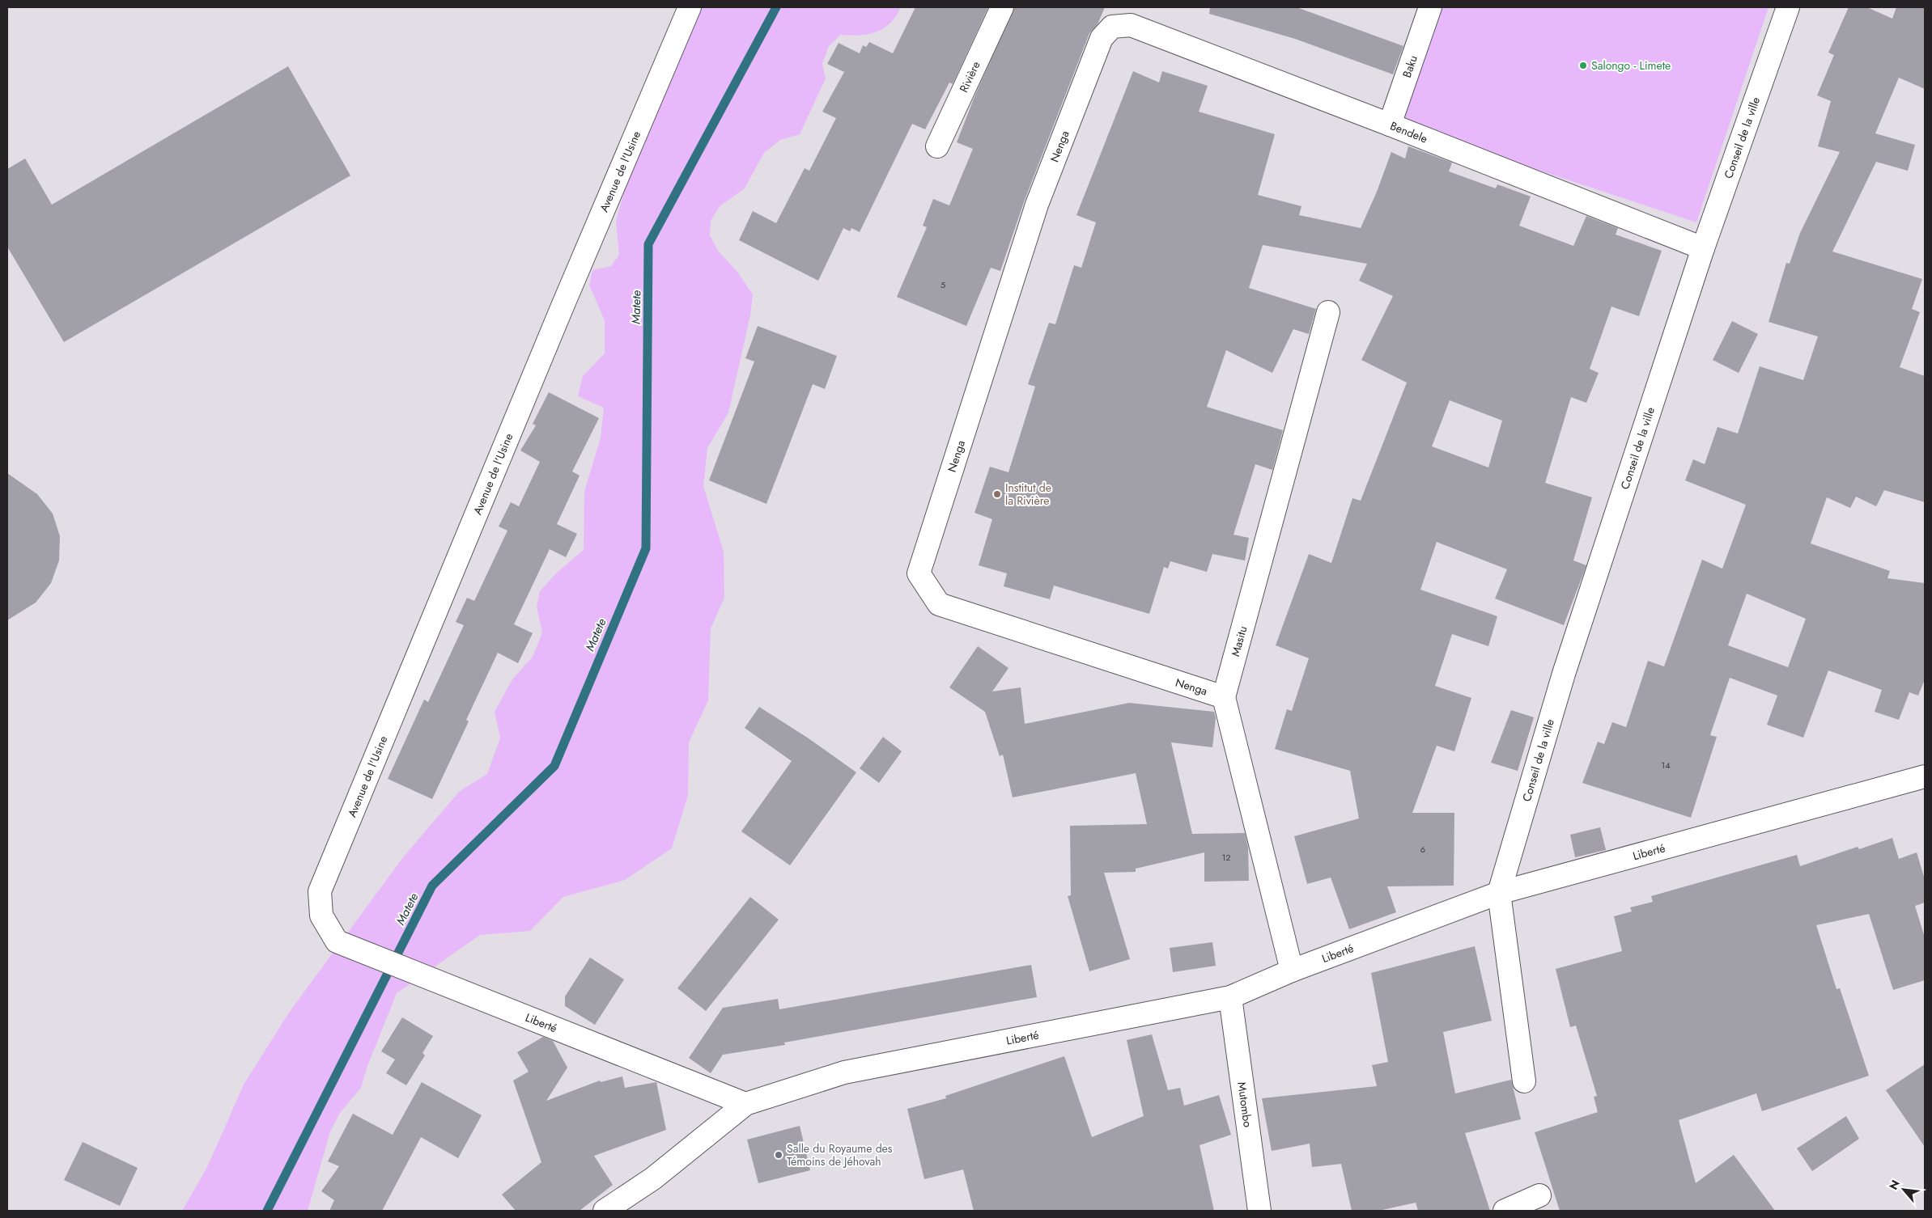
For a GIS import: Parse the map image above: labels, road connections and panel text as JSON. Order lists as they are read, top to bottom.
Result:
{
  "streets": {
    "street": [
      "Baku",
      "Rivière",
      "Bendele",
      "Conseil de la ville",
      "Nenga",
      "Avenue de l'Usine",
      "Masitu",
      "Liberté",
      "Mutombo"
    ]
  },
  "crossings": [
    ["Baku", "Bendele"],
    ["Bendele", "Conseil de la ville"],
    ["Bendele", "Nenga"],
    ["Conseil de la ville", "Liberté"],
    ["Nenga", "Masitu"],
    ["Avenue de l'Usine", "Liberté"],
    ["Masitu", "Liberté"],
    ["Liberté", "Mutombo"]
  ],
  "water": ["Matete"],
  "places": ["Salongo - Limete", "Institut de la Rivière", "Salle du Royaume des Témoins de Jéhovah"],
  "house_numbers": [
    "5",
    "14",
    "6",
    "12"
  ],
  "north": "top left"
}
